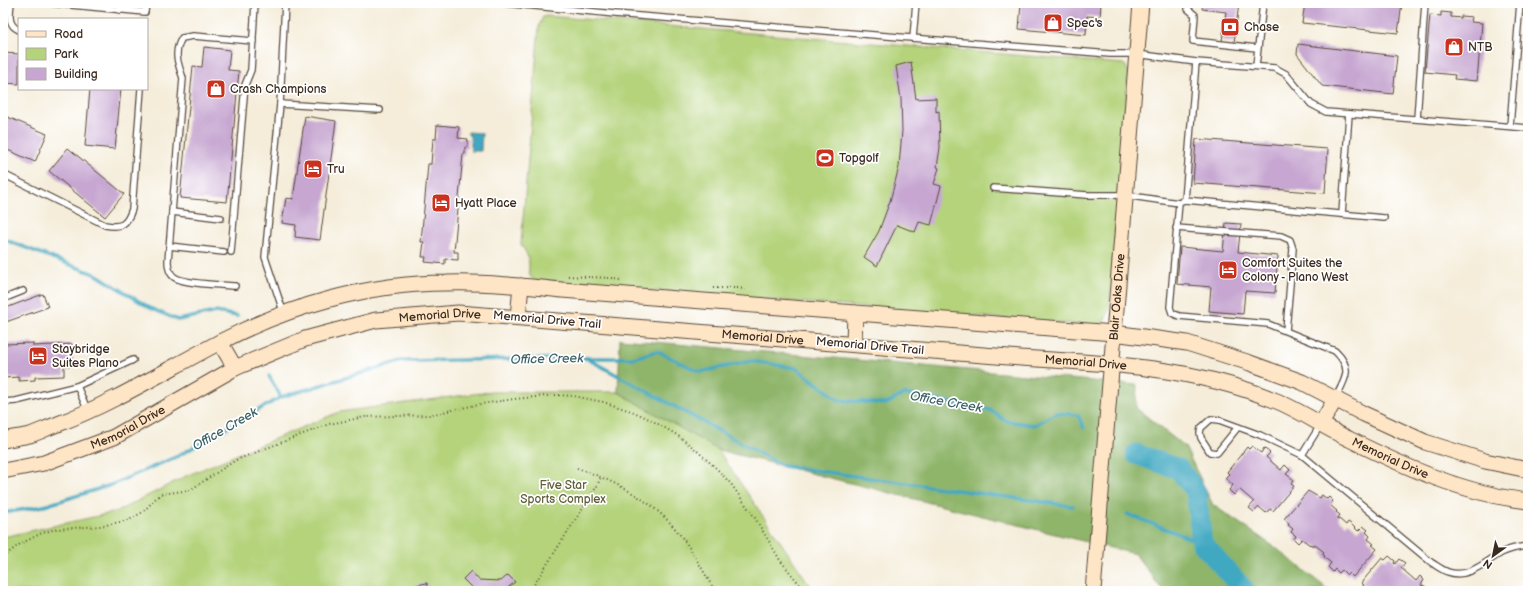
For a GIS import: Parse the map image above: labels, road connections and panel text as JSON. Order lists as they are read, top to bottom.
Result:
{
  "streets": {
    "street": ["Blair Oaks Drive", "Memorial Drive"]
  },
  "crossings": [
    ["Blair Oaks Drive", "Memorial Drive"]
  ],
  "water": ["Office Creek"],
  "parks": ["Five Star Sports Complex"],
  "places": {
    "shop": ["Spec's", "NTB", "Crash Champions"],
    "bank": ["Chase"],
    "sports": ["Topgolf"],
    "hotel": [
      "Tru",
      "Hyatt Place",
      "Comfort Suites the Colony - Plano West",
      "Staybridge Suites Plano"
    ]
  },
  "legend": ["Road", "Park", "Building"],
  "north": "bottom left"
}
